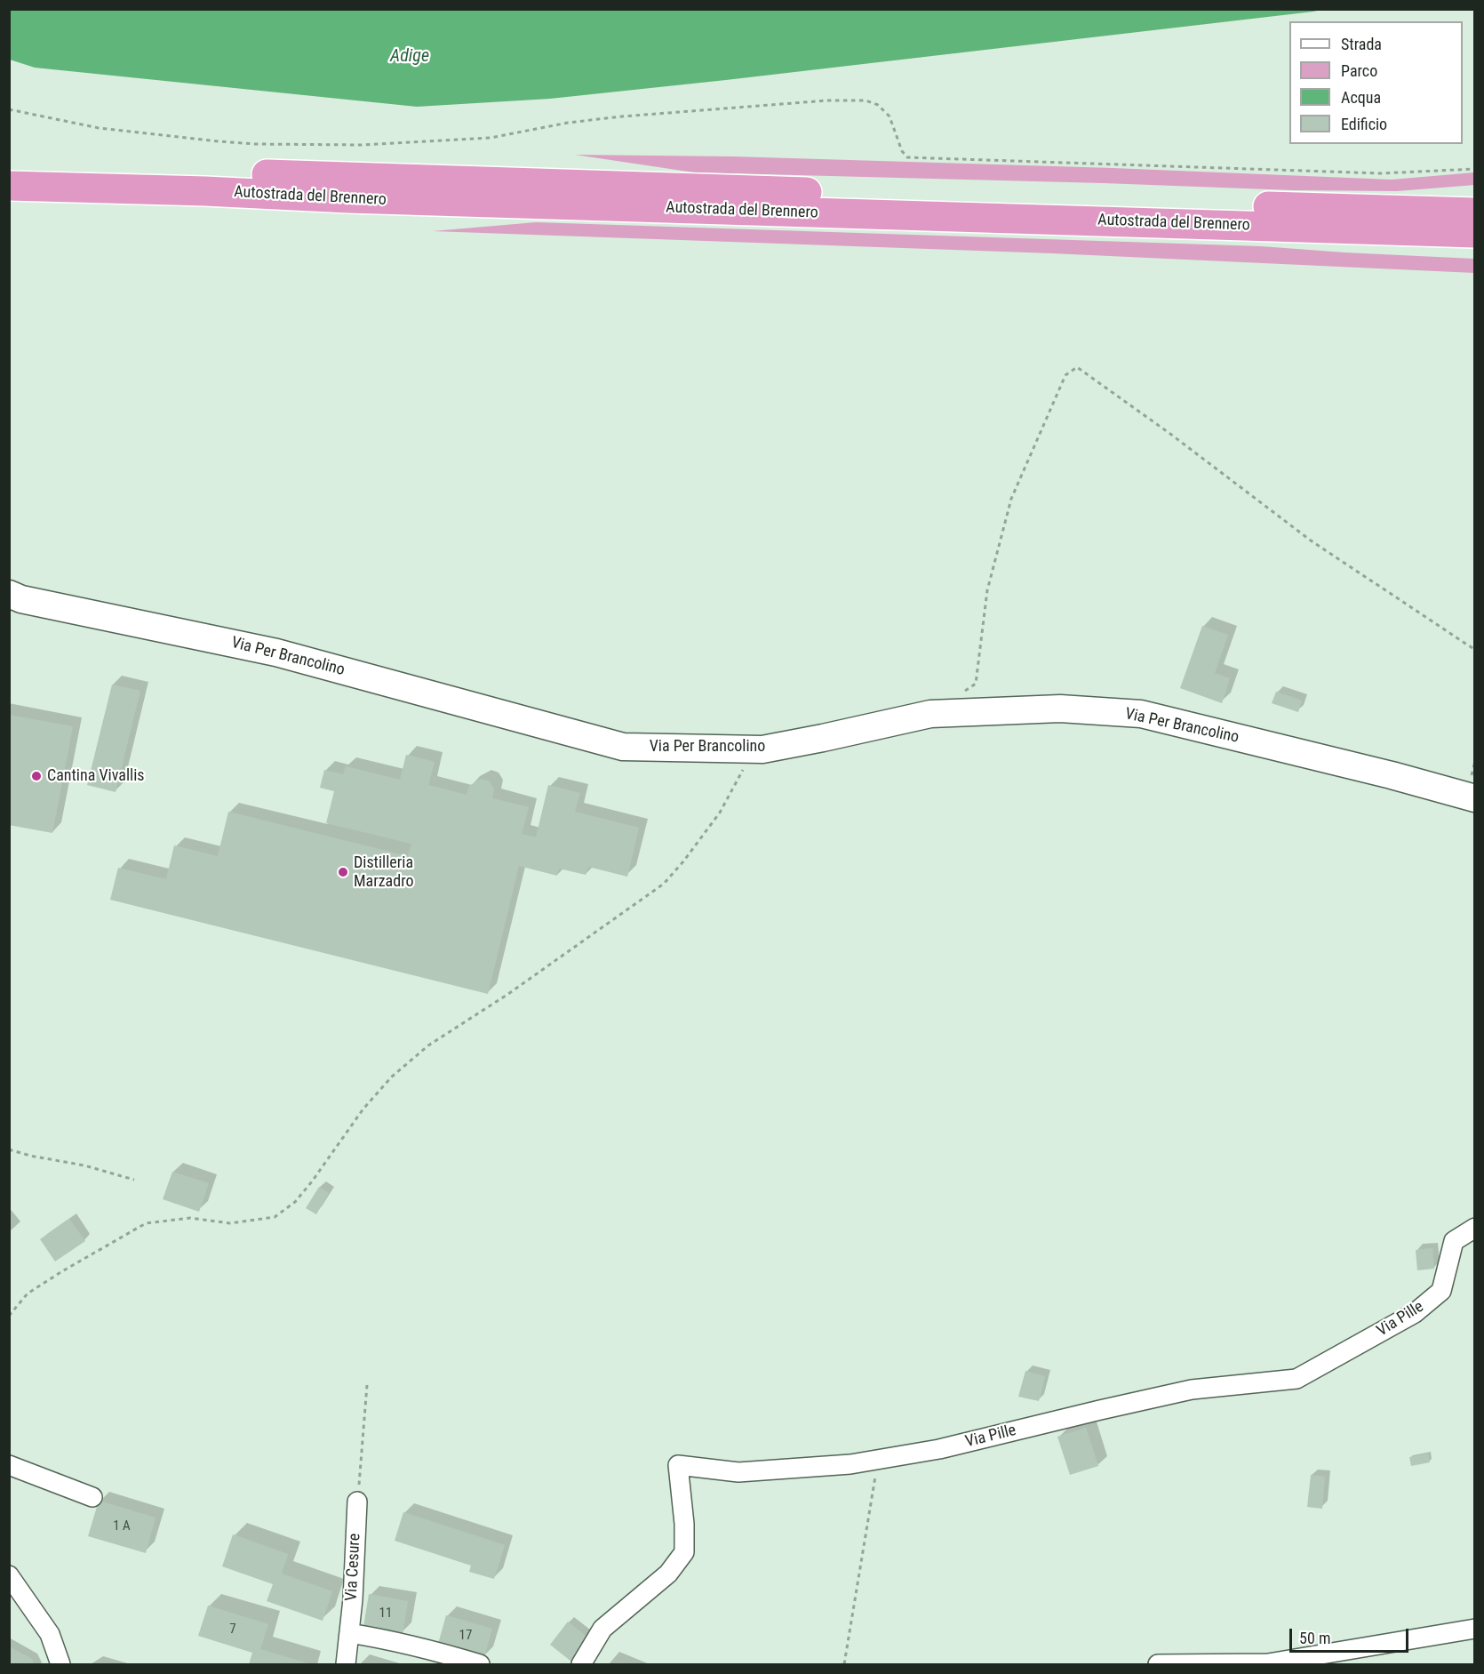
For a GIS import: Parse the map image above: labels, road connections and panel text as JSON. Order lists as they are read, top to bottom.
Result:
{
  "streets": {
    "highway": ["Autostrada del Brennero"],
    "main road": ["Via Per Brancolino"],
    "street": ["Via Pille", "Via Cesure"]
  },
  "water": ["Adige"],
  "places": ["Cantina Vivallis", "Distilleria Marzadro"],
  "house_numbers": [
    "1 A",
    "11",
    "7",
    "17"
  ],
  "legend": [
    "Strada",
    "Parco",
    "Acqua",
    "Edificio"
  ],
  "scale_bar": "50 m"
}
